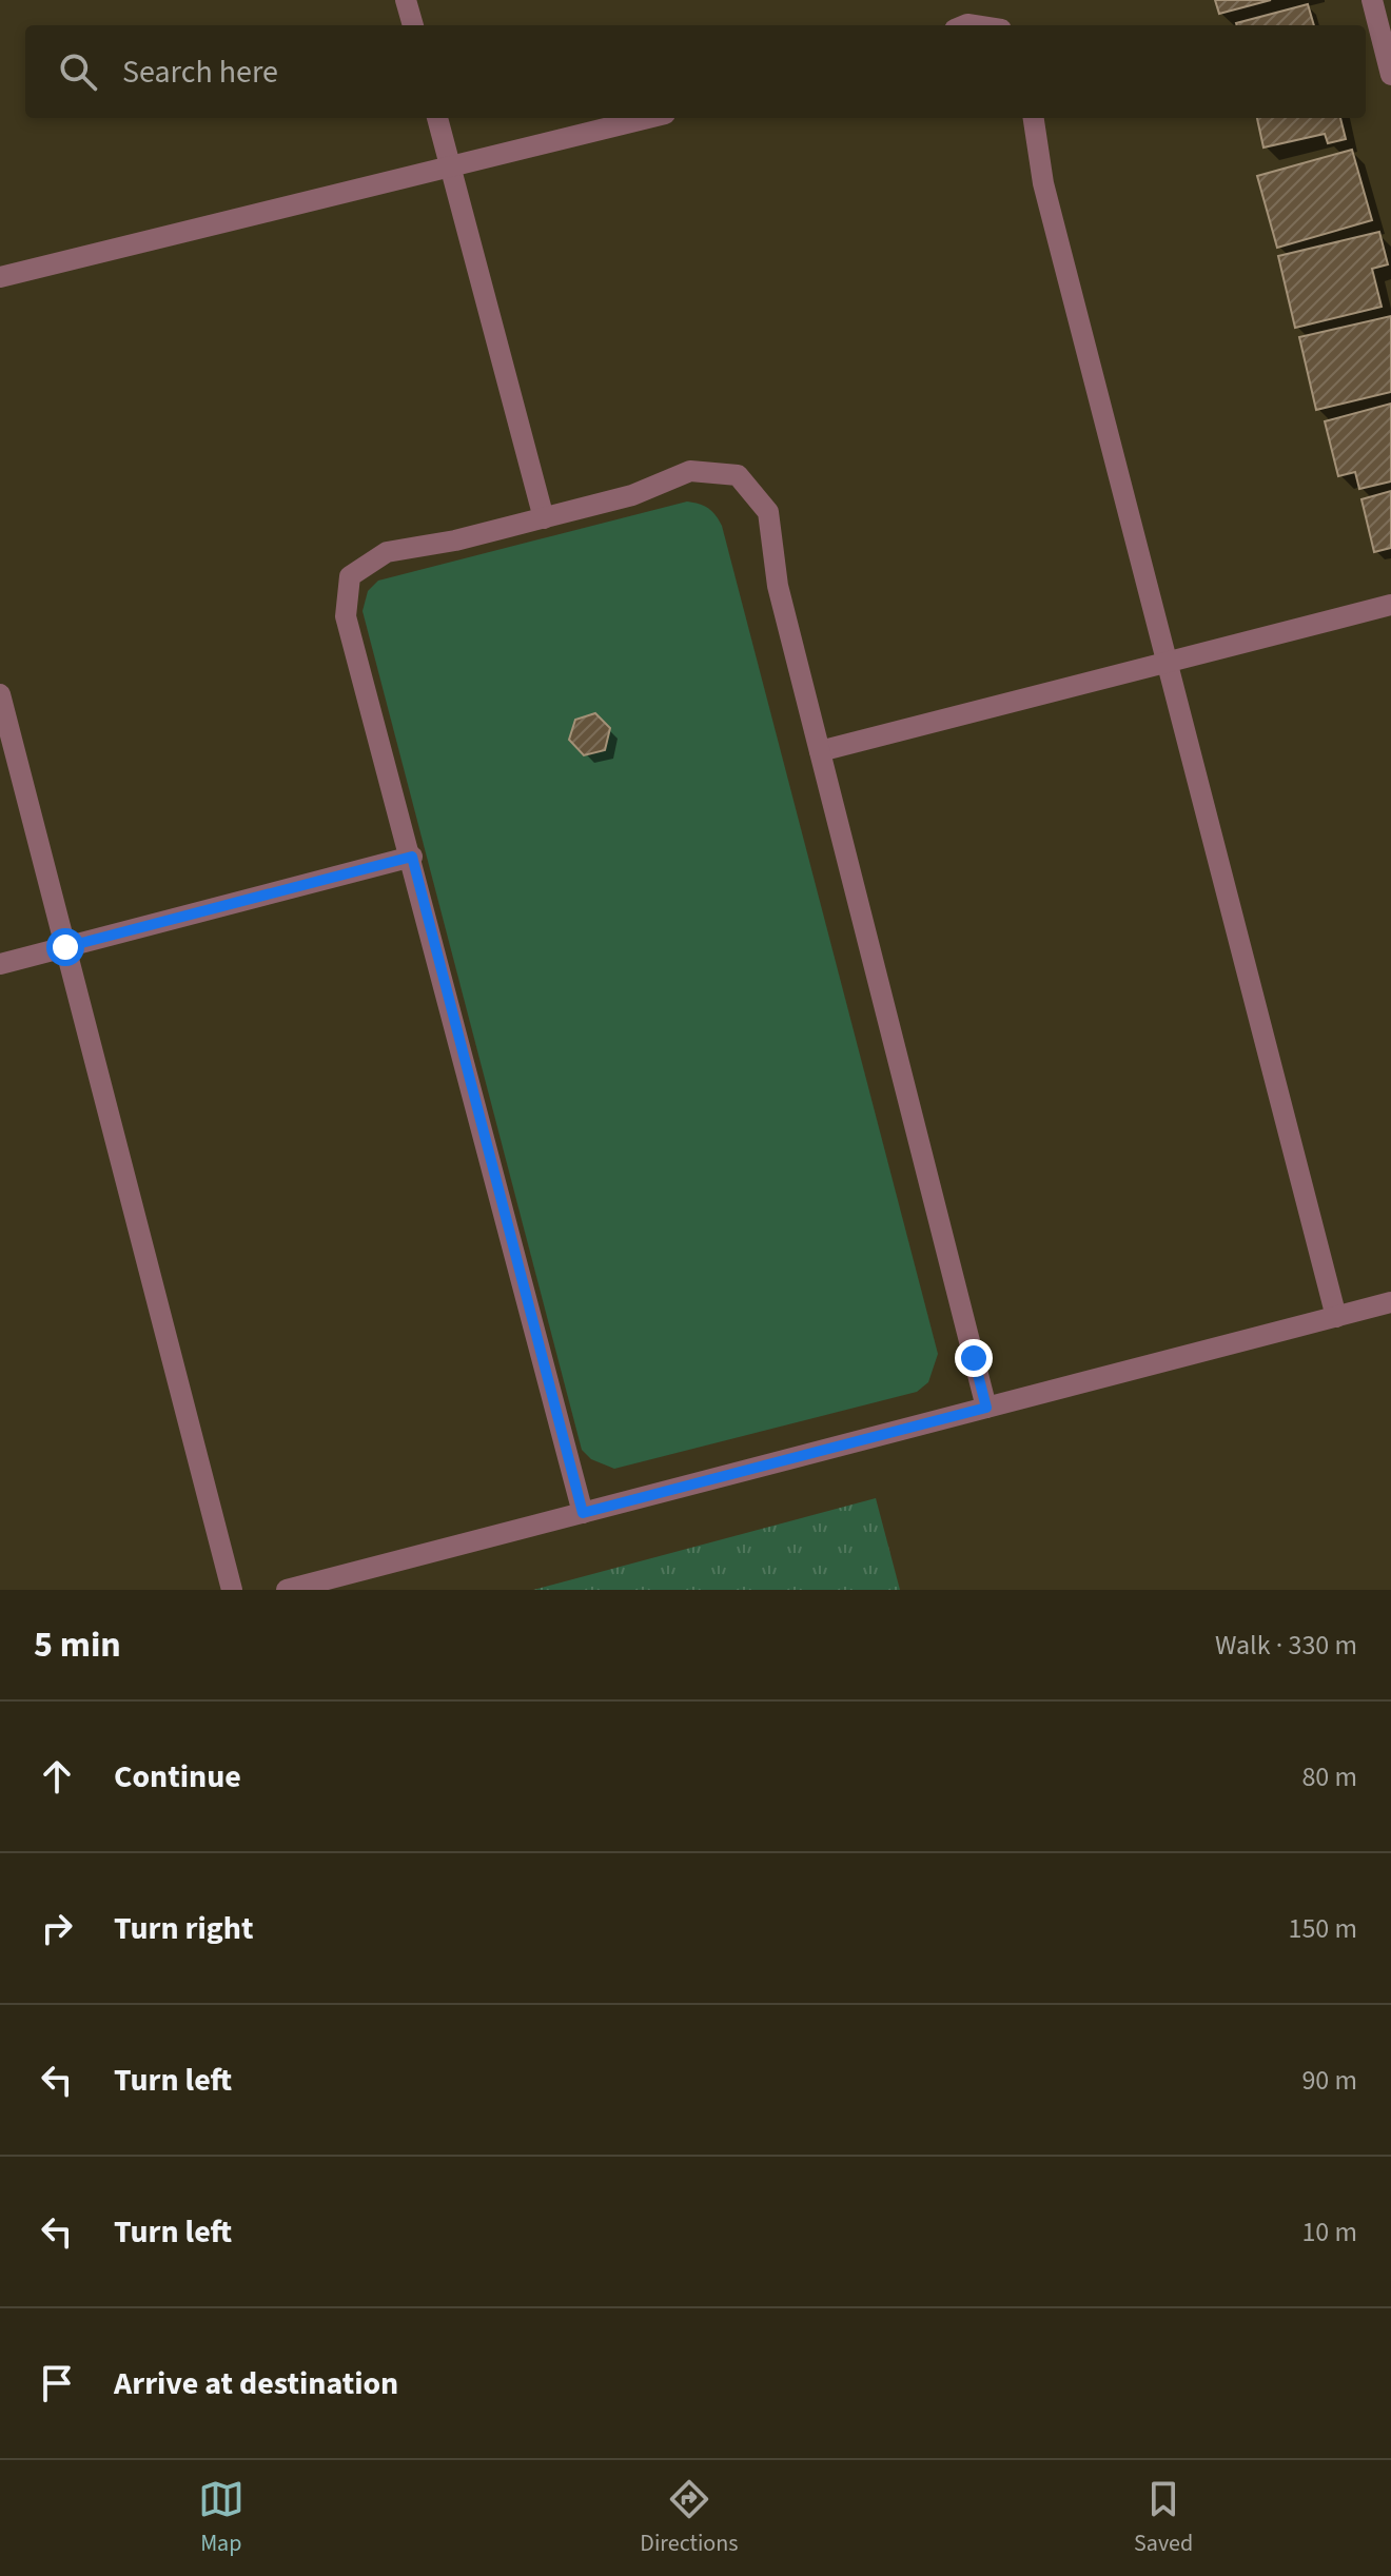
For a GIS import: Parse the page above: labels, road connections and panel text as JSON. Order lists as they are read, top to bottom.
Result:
{
  "page": {
    "search": "Search here",
    "heading": ["5 min", "Walk · 330 m"],
    "list": [
      ["Continue", "80 m"],
      ["Turn right", "150 m"],
      ["Turn left", "90 m"],
      ["Turn left", "10 m"],
      "Arrive at destination"
    ],
    "nav": ["Map", "Directions", "Saved"]
  }
}
